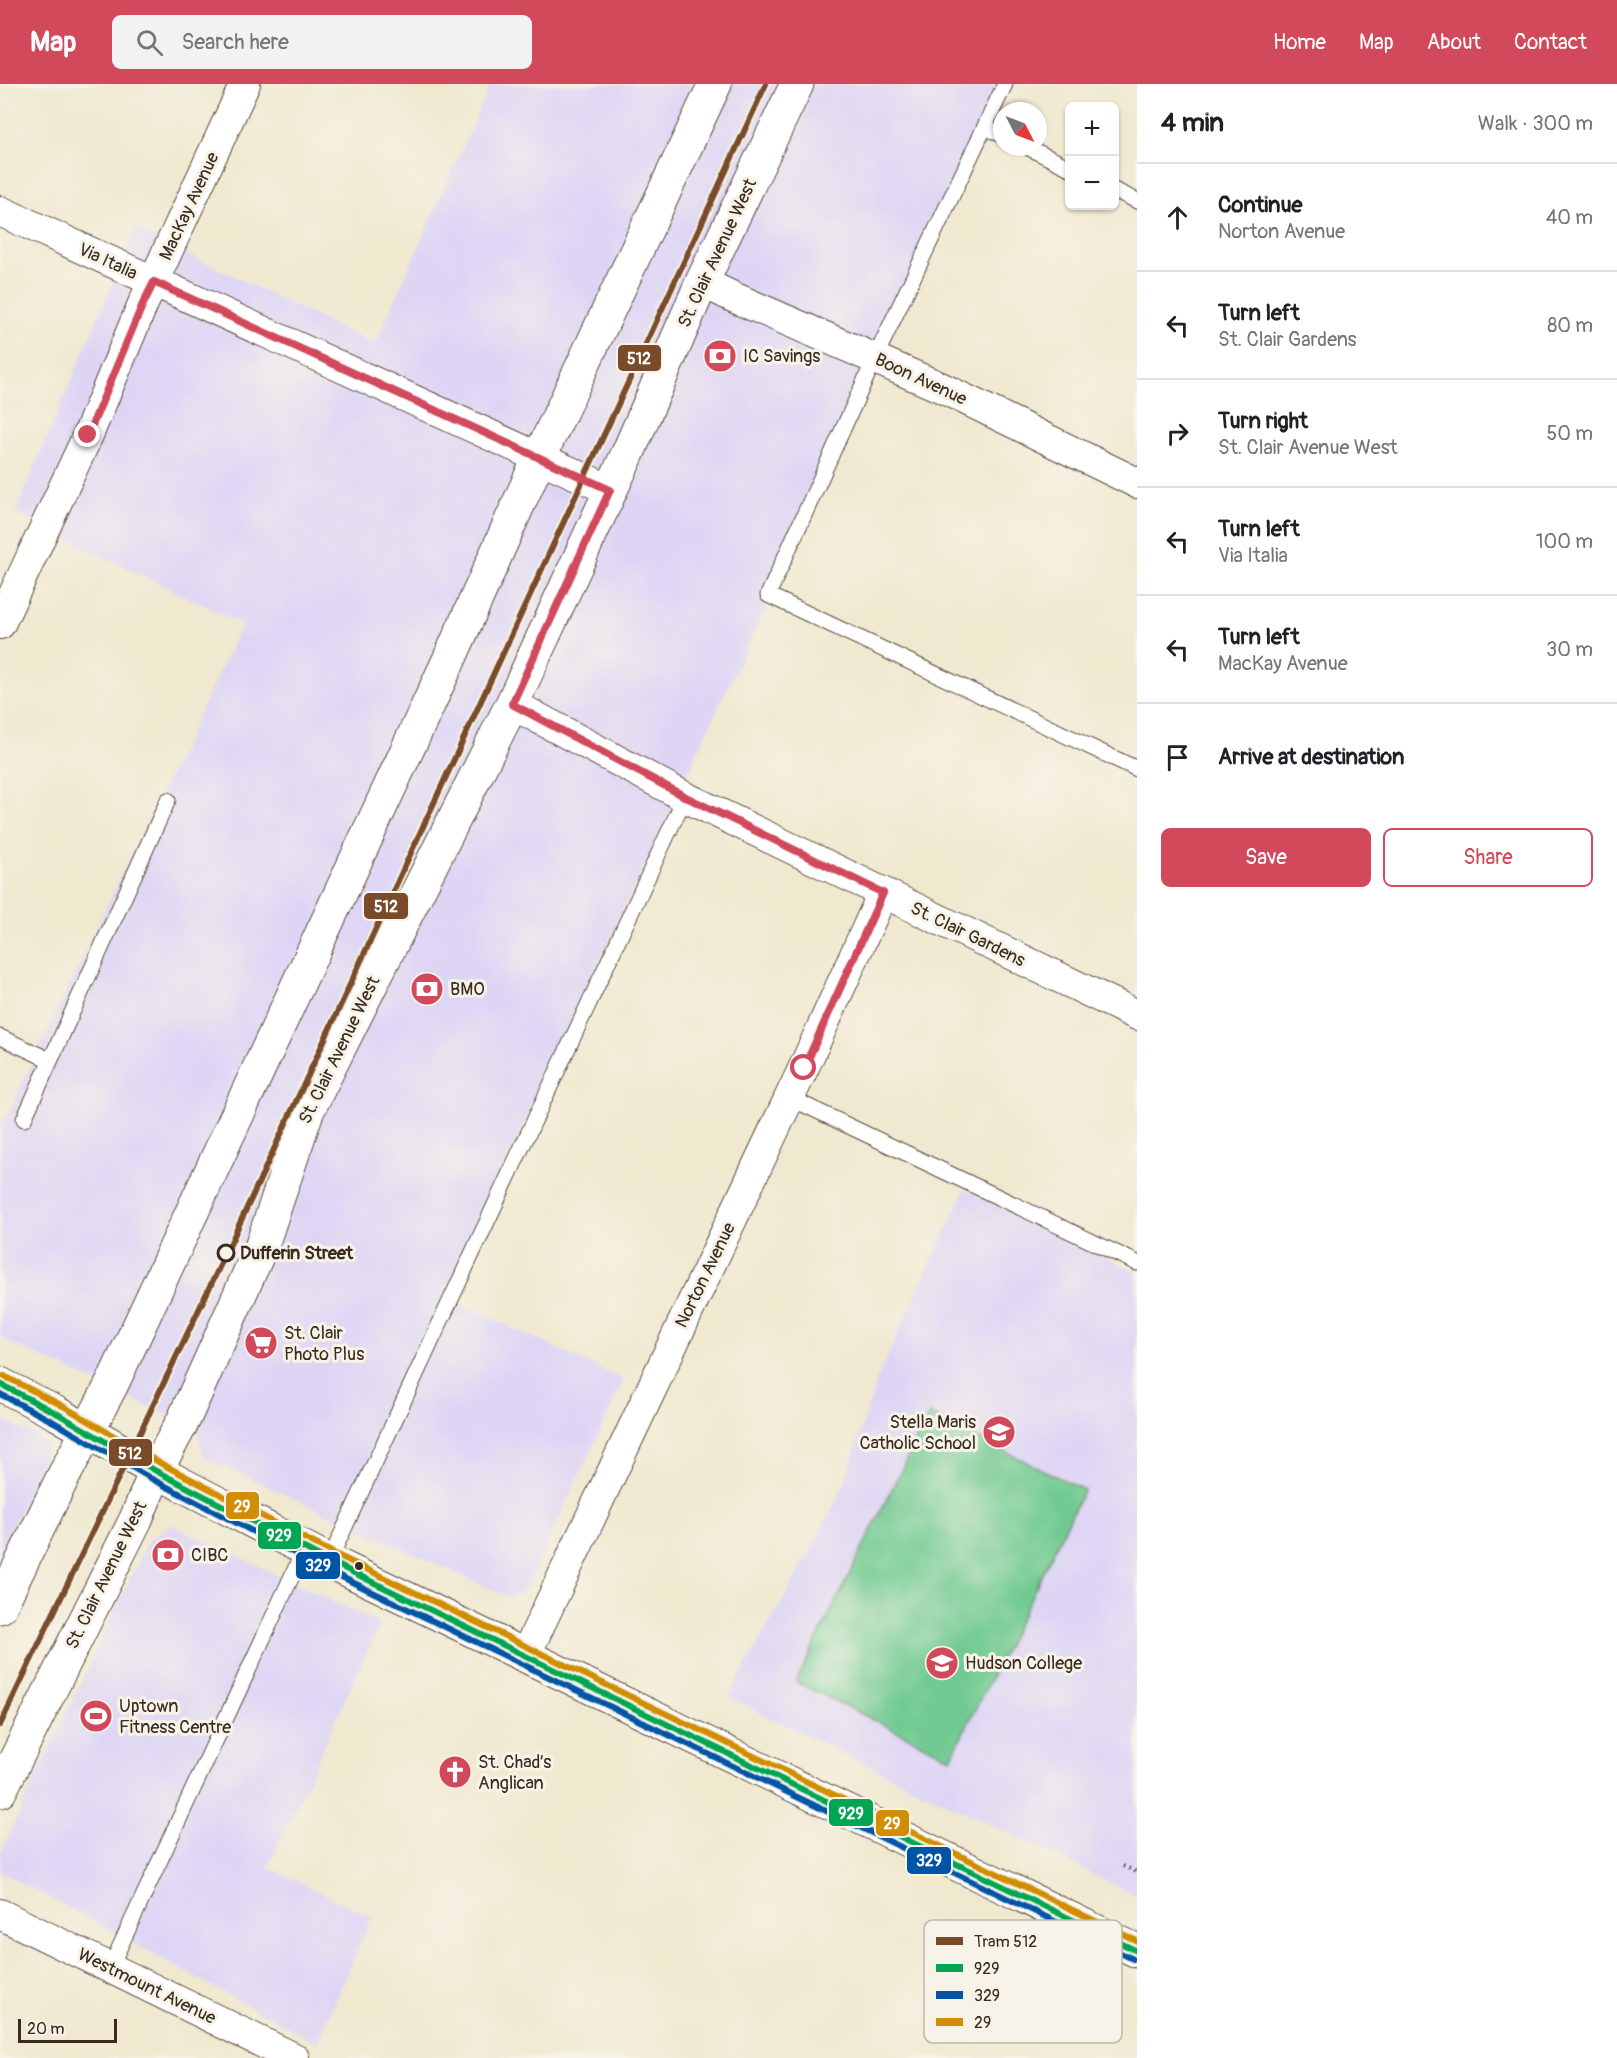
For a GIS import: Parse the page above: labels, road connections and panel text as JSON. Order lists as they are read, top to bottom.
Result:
{
  "streets": {
    "main road": ["St. Clair Avenue West"],
    "street": [
      "MacKay Avenue",
      "Via Italia",
      "Boon Avenue",
      "St. Clair Gardens",
      "Norton Avenue",
      "Westmount Avenue"
    ]
  },
  "crossings": [
    ["MacKay Avenue", "Via Italia"],
    ["St. Clair Avenue West", "Via Italia"],
    ["St. Clair Avenue West", "Boon Avenue"],
    ["St. Clair Avenue West", "St. Clair Gardens"],
    ["St. Clair Gardens", "Norton Avenue"]
  ],
  "places": {
    "bank": ["IC Savings", "BMO", "CIBC"],
    "other": ["Dufferin Street"],
    "supermarket": ["St. Clair Photo Plus"],
    "school or university": ["Stella Maris Catholic School", "Hudson College"],
    "sports": ["Uptown Fitness Centre"],
    "church": ["St. Chad’s Anglican"]
  },
  "lines": [
    "tram line 512",
    "transit line 29",
    "transit line 929",
    "transit line 329"
  ],
  "legend": [
    "Tram 512",
    "929",
    "329",
    "29"
  ],
  "scale_bar": "20 m",
  "north": "bottom right",
  "page": {
    "header": "Map",
    "search": "Search here",
    "nav": [
      "Home",
      "Map",
      "About",
      "Contact"
    ],
    "heading": ["4 min", "Walk · 300 m"],
    "map_buttons": ["+", "−"],
    "list": [
      ["Continue", "Norton Avenue", "40 m"],
      ["Turn left", "St. Clair Gardens", "80 m"],
      ["Turn right", "St. Clair Avenue West", "50 m"],
      ["Turn left", "Via Italia", "100 m"],
      ["Turn left", "MacKay Avenue", "30 m"],
      "Arrive at destination"
    ],
    "buttons": ["Save", "Share"],
    "scale": "20 m"
  }
}
